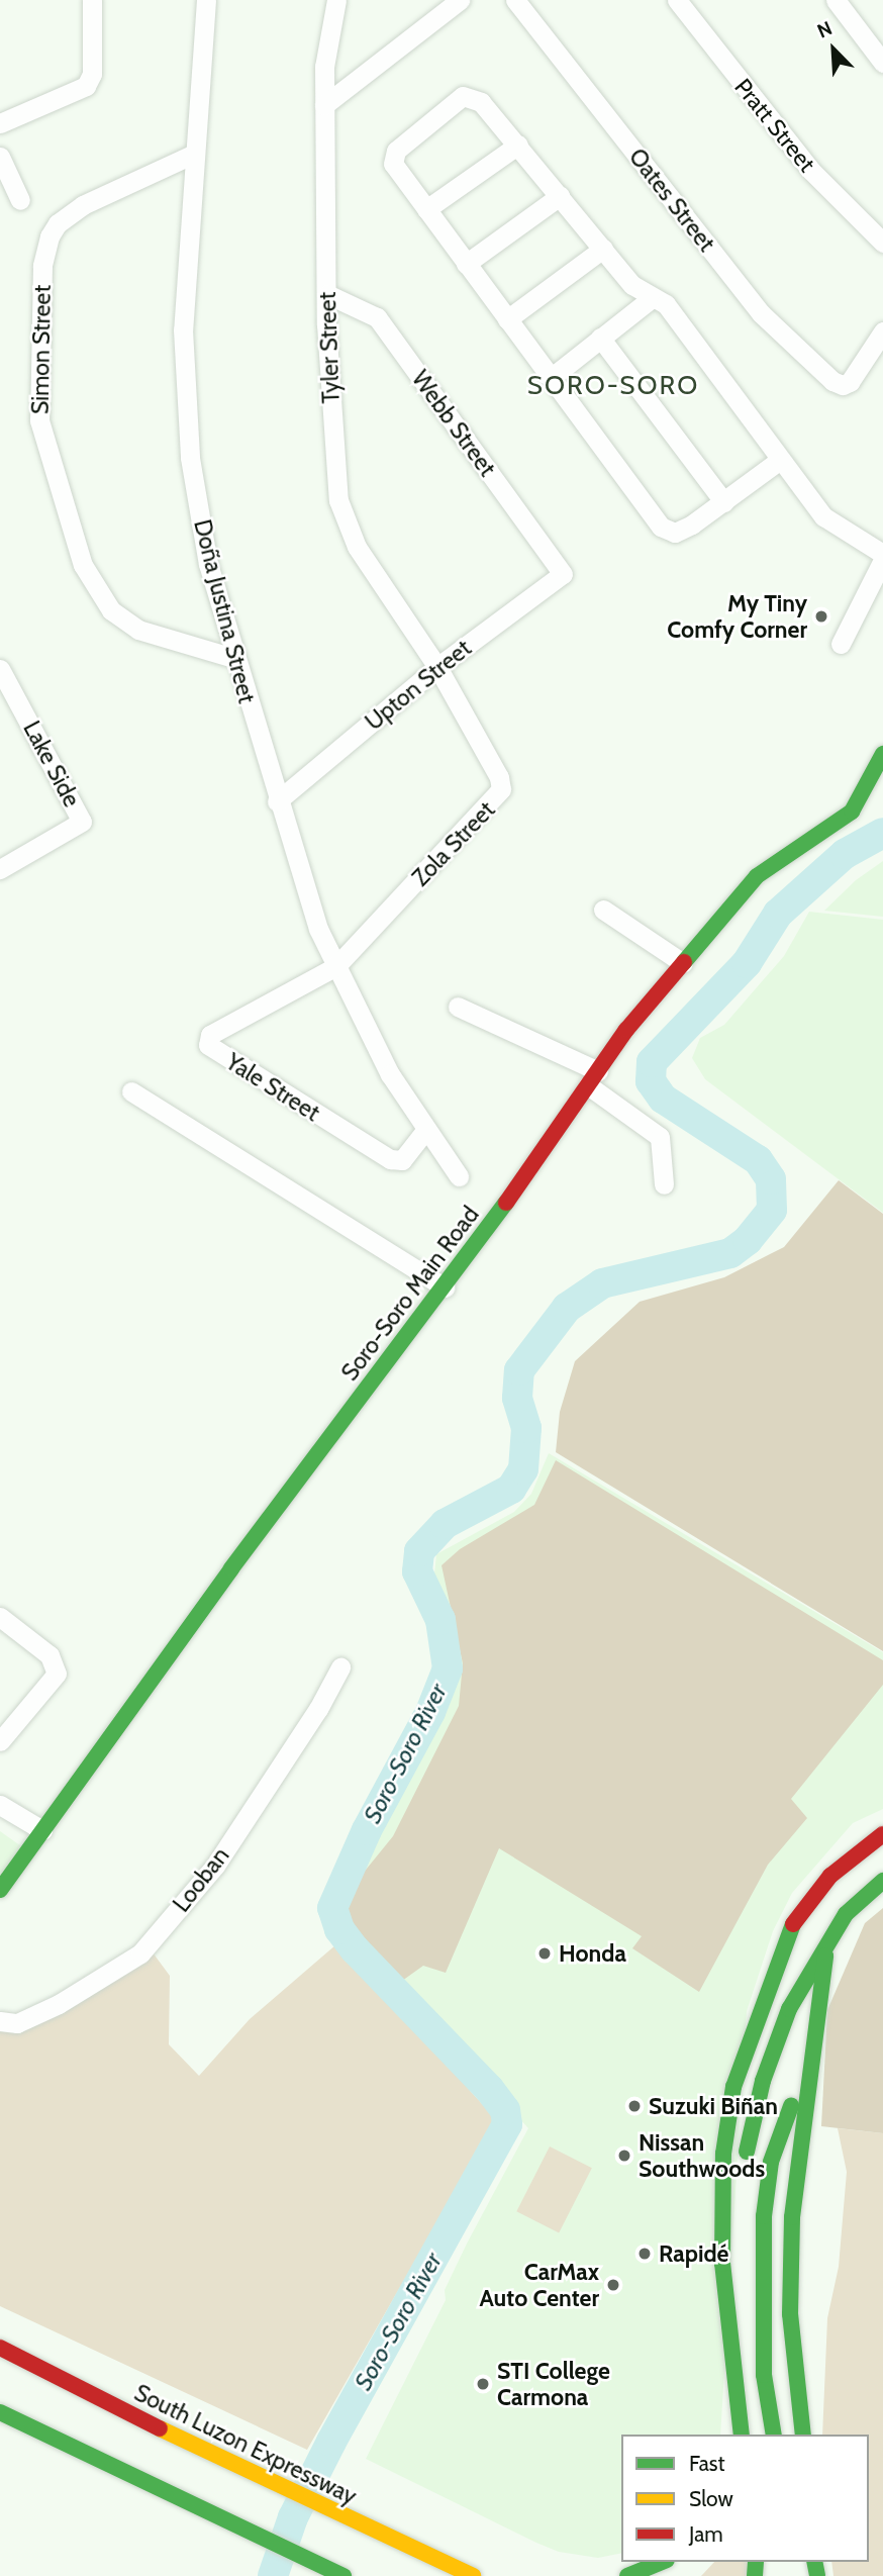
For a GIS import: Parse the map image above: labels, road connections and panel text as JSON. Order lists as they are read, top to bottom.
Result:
{
  "streets": {
    "main road": ["Soro-Soro Main Road", "South Luzon Expressway"],
    "street": [
      "Pratt Street",
      "Oates Street",
      "Tyler Street",
      "Simon Street",
      "Webb Street",
      "Doña Justina Street",
      "Upton Street",
      "Lake Side",
      "Zola Street",
      "Yale Street",
      "Looban"
    ]
  },
  "crossings": [
    ["Tyler Street", "Webb Street"],
    ["Tyler Street", "Upton Street"],
    ["Tyler Street", "Zola Street"],
    ["Simon Street", "Doña Justina Street"],
    ["Webb Street", "Upton Street"],
    ["Doña Justina Street", "Upton Street"],
    ["Doña Justina Street", "Zola Street"],
    ["Doña Justina Street", "Yale Street"],
    ["Upton Street", "Zola Street"],
    ["Zola Street", "Yale Street"]
  ],
  "districts": ["SORO-SORO"],
  "water": ["Soro-Soro River"],
  "places": [
    "My Tiny Comfy Corner",
    "Honda",
    "Suzuki Biñan",
    "Nissan Southwoods",
    "Rapidé",
    "CarMax Auto Center",
    "STI College Carmona"
  ],
  "legend": ["Fast", "Slow", "Jam"],
  "north": "top left"
}
